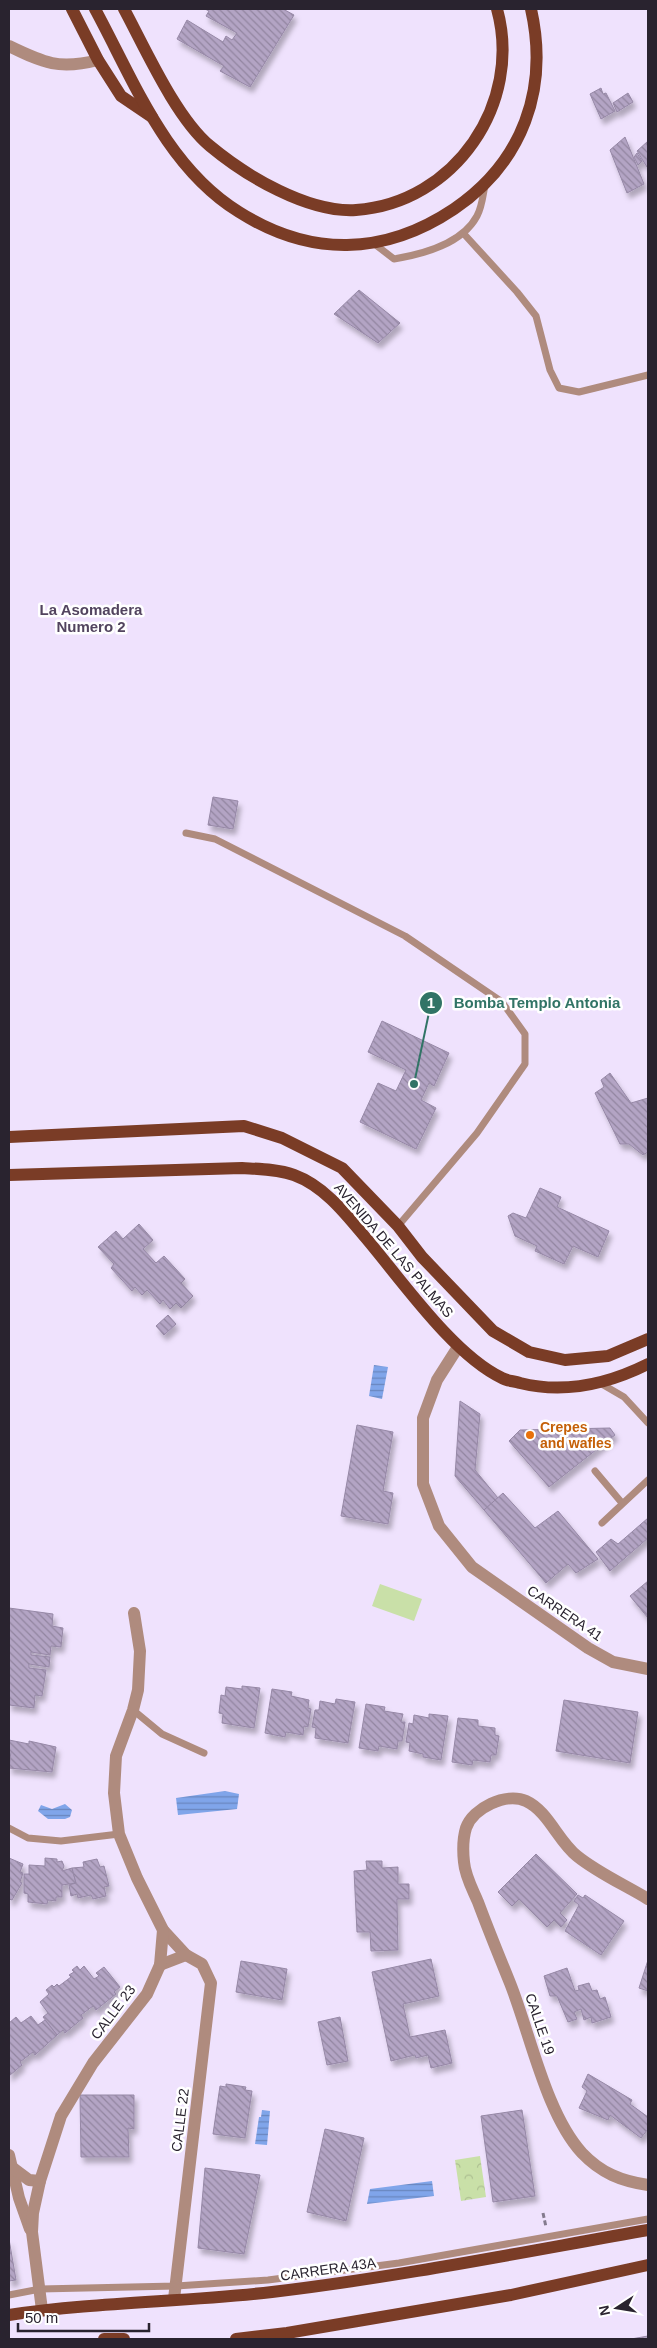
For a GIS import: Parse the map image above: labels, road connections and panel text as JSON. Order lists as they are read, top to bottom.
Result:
{
  "streets": {
    "main road": ["AVENIDA DE LAS PALMAS", "CARRERA 43A"],
    "street": [
      "CARRERA 41",
      "CALLE 23",
      "CALLE 19",
      "CALLE 22"
    ]
  },
  "crossings": [
    ["AVENIDA DE LAS PALMAS", "CARRERA 41"],
    ["CALLE 23", "CALLE 22"],
    ["CALLE 23", "CARRERA 43A"],
    ["CALLE 22", "CARRERA 43A"]
  ],
  "districts": ["La Asomadera Numero 2"],
  "places": ["Bomba Templo Antonia", "Crepes and wafles"],
  "scale_bar": "50 m",
  "north": "left"
}
